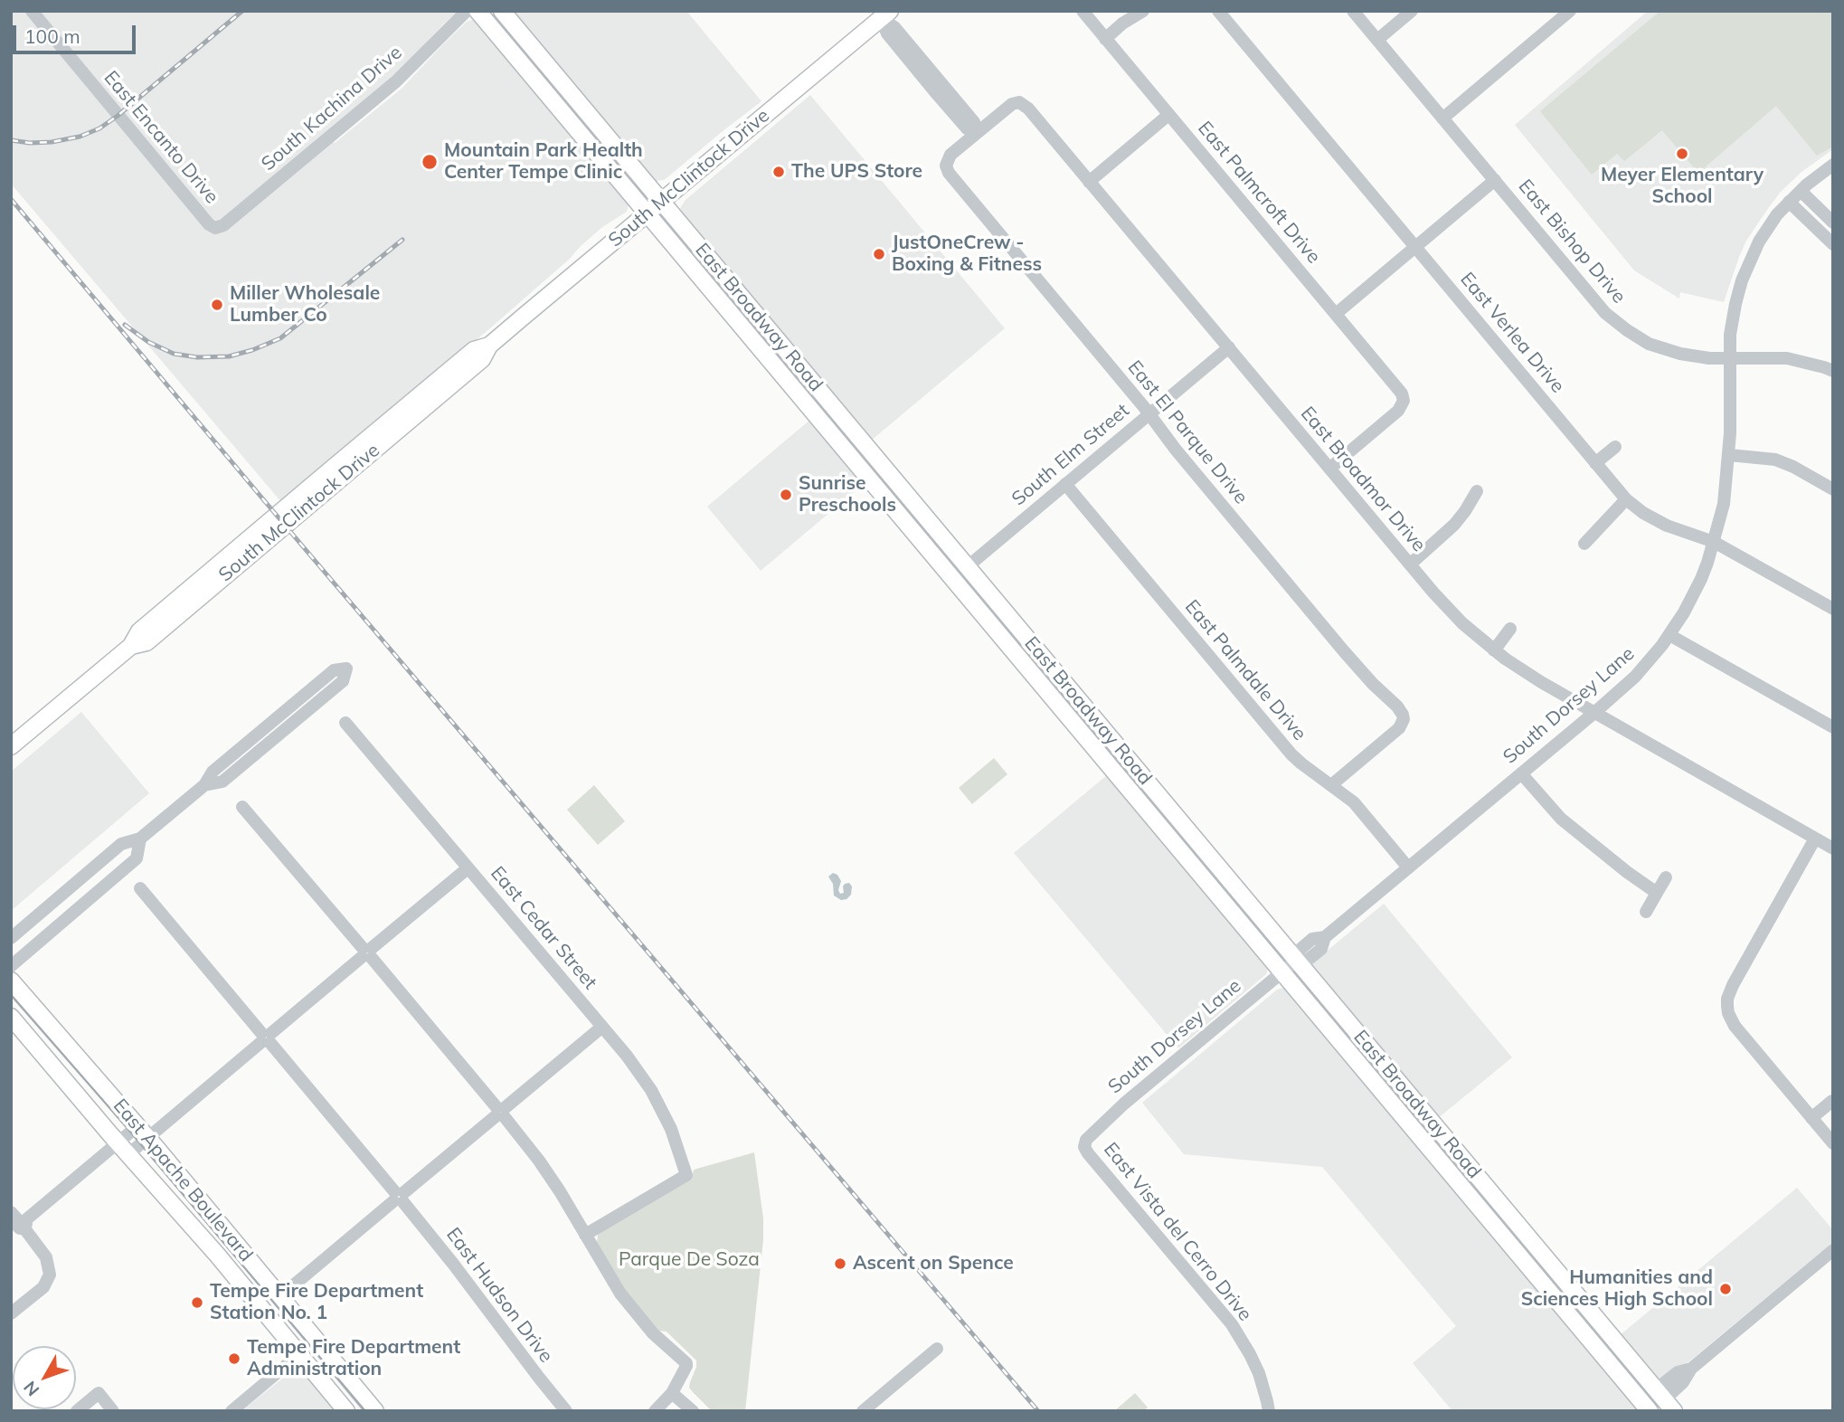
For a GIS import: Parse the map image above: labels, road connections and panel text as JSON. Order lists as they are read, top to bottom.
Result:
{
  "streets": {
    "main road": ["South McClintock Drive", "East Broadway Road", "East Apache Boulevard"],
    "street": [
      "South Kachina Drive",
      "East Encanto Drive",
      "East Palmcroft Drive",
      "East Bishop Drive",
      "East Verlea Drive",
      "East El Parque Drive",
      "South Elm Street",
      "East Broadmor Drive",
      "East Palmdale Drive",
      "South Dorsey Lane",
      "East Cedar Street",
      "East Vista del Cerro Drive",
      "East Hudson Drive"
    ]
  },
  "crossings": [
    ["South Kachina Drive", "East Encanto Drive"],
    ["South McClintock Drive", "East Broadway Road"],
    ["East Palmcroft Drive", "East Broadmor Drive"],
    ["East Bishop Drive", "South Dorsey Lane"],
    ["East Broadway Road", "South Elm Street"],
    ["East Broadway Road", "South Dorsey Lane"],
    ["East Verlea Drive", "South Dorsey Lane"],
    ["East El Parque Drive", "South Elm Street"],
    ["East El Parque Drive", "East Broadmor Drive"],
    ["East El Parque Drive", "East Palmdale Drive"],
    ["South Elm Street", "East Broadmor Drive"],
    ["South Elm Street", "East Palmdale Drive"],
    ["East Broadmor Drive", "South Dorsey Lane"],
    ["East Palmdale Drive", "South Dorsey Lane"],
    ["South Dorsey Lane", "East Vista del Cerro Drive"]
  ],
  "parks": ["Parque De Soza"],
  "places": [
    "Meyer Elementary School",
    "Mountain Park Health Center Tempe Clinic",
    "The UPS Store",
    "JustOneCrew - Boxing & Fitness",
    "Miller Wholesale Lumber Co",
    "Sunrise Preschools",
    "Ascent on Spence",
    "Humanities and Sciences High School",
    "Tempe Fire Department Station No. 1",
    "Tempe Fire Department Administration"
  ],
  "scale_bar": "100 m",
  "north": "bottom left"
}
